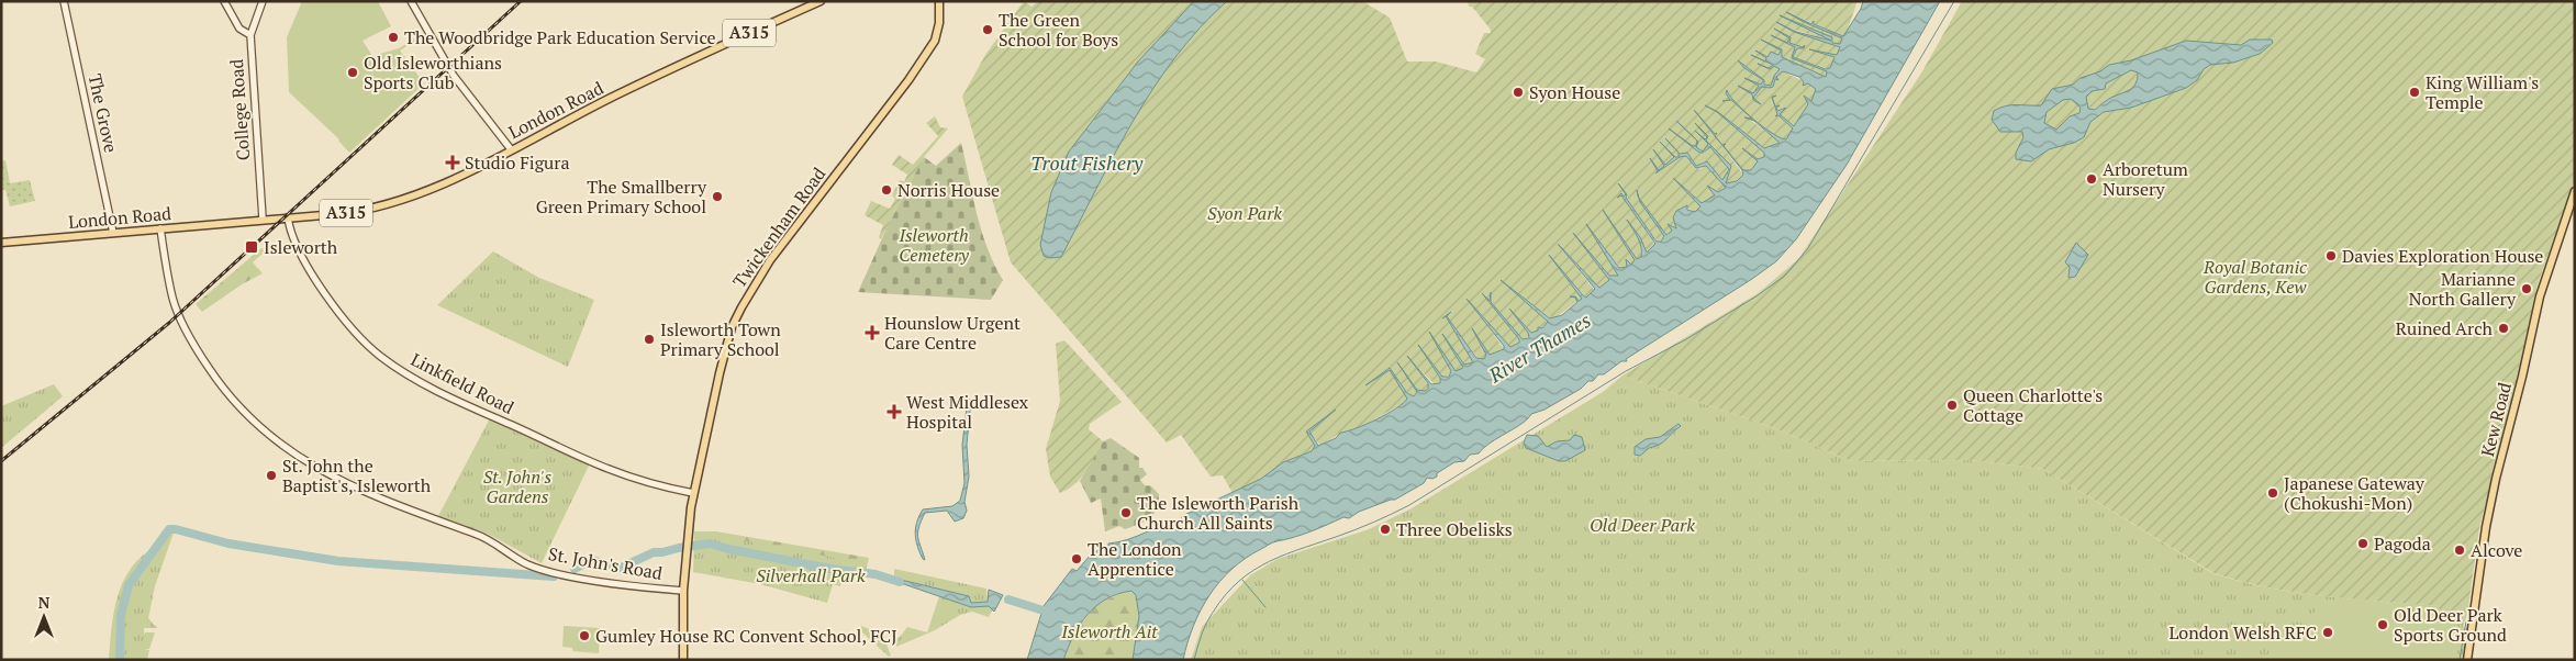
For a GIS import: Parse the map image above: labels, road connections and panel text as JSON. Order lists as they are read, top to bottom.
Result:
{
  "streets": {
    "main road": [
      "A315",
      "London Road",
      "Twickenham Road",
      "Kew Road"
    ],
    "street": [
      "College Road",
      "The Grove",
      "Linkfield Road",
      "St. John's Road"
    ]
  },
  "crossings": [
    ["College Road", "London Road"],
    ["London Road", "The Grove"],
    ["London Road", "Linkfield Road"],
    ["London Road", "St. John's Road"],
    ["Twickenham Road", "Linkfield Road"],
    ["Twickenham Road", "St. John's Road"]
  ],
  "water": ["Trout Fishery", "River Thames"],
  "parks": [
    "Syon Park",
    "Isleworth Cemetery",
    "Royal Botanic Gardens, Kew",
    "St. John's Gardens",
    "Old Deer Park",
    "Silverhall Park",
    "Isleworth Ait"
  ],
  "places": {
    "other": [
      "The Green School for Boys",
      "The Woodbridge Park Education Service",
      "Old Isleworthians Sports Club",
      "Syon House",
      "King William's Temple",
      "Arboretum Nursery",
      "Norris House",
      "The Smallberry Green Primary School",
      "Davies Exploration House",
      "Marianne North Gallery",
      "Ruined Arch",
      "Isleworth Town Primary School",
      "Queen Charlotte's Cottage",
      "St. John the Baptist's, Isleworth",
      "Japanese Gateway (Chokushi-Mon)",
      "The Isleworth Parish Church All Saints",
      "Three Obelisks",
      "Pagoda",
      "Alcove",
      "The London Apprentice",
      "Old Deer Park Sports Ground",
      "London Welsh RFC",
      "Gumley House RC Convent School, FCJ"
    ],
    "health": ["Studio Figura", "Hounslow Urgent Care Centre", "West Middlesex Hospital"],
    "transit": ["Isleworth"]
  },
  "north": "top"
}
